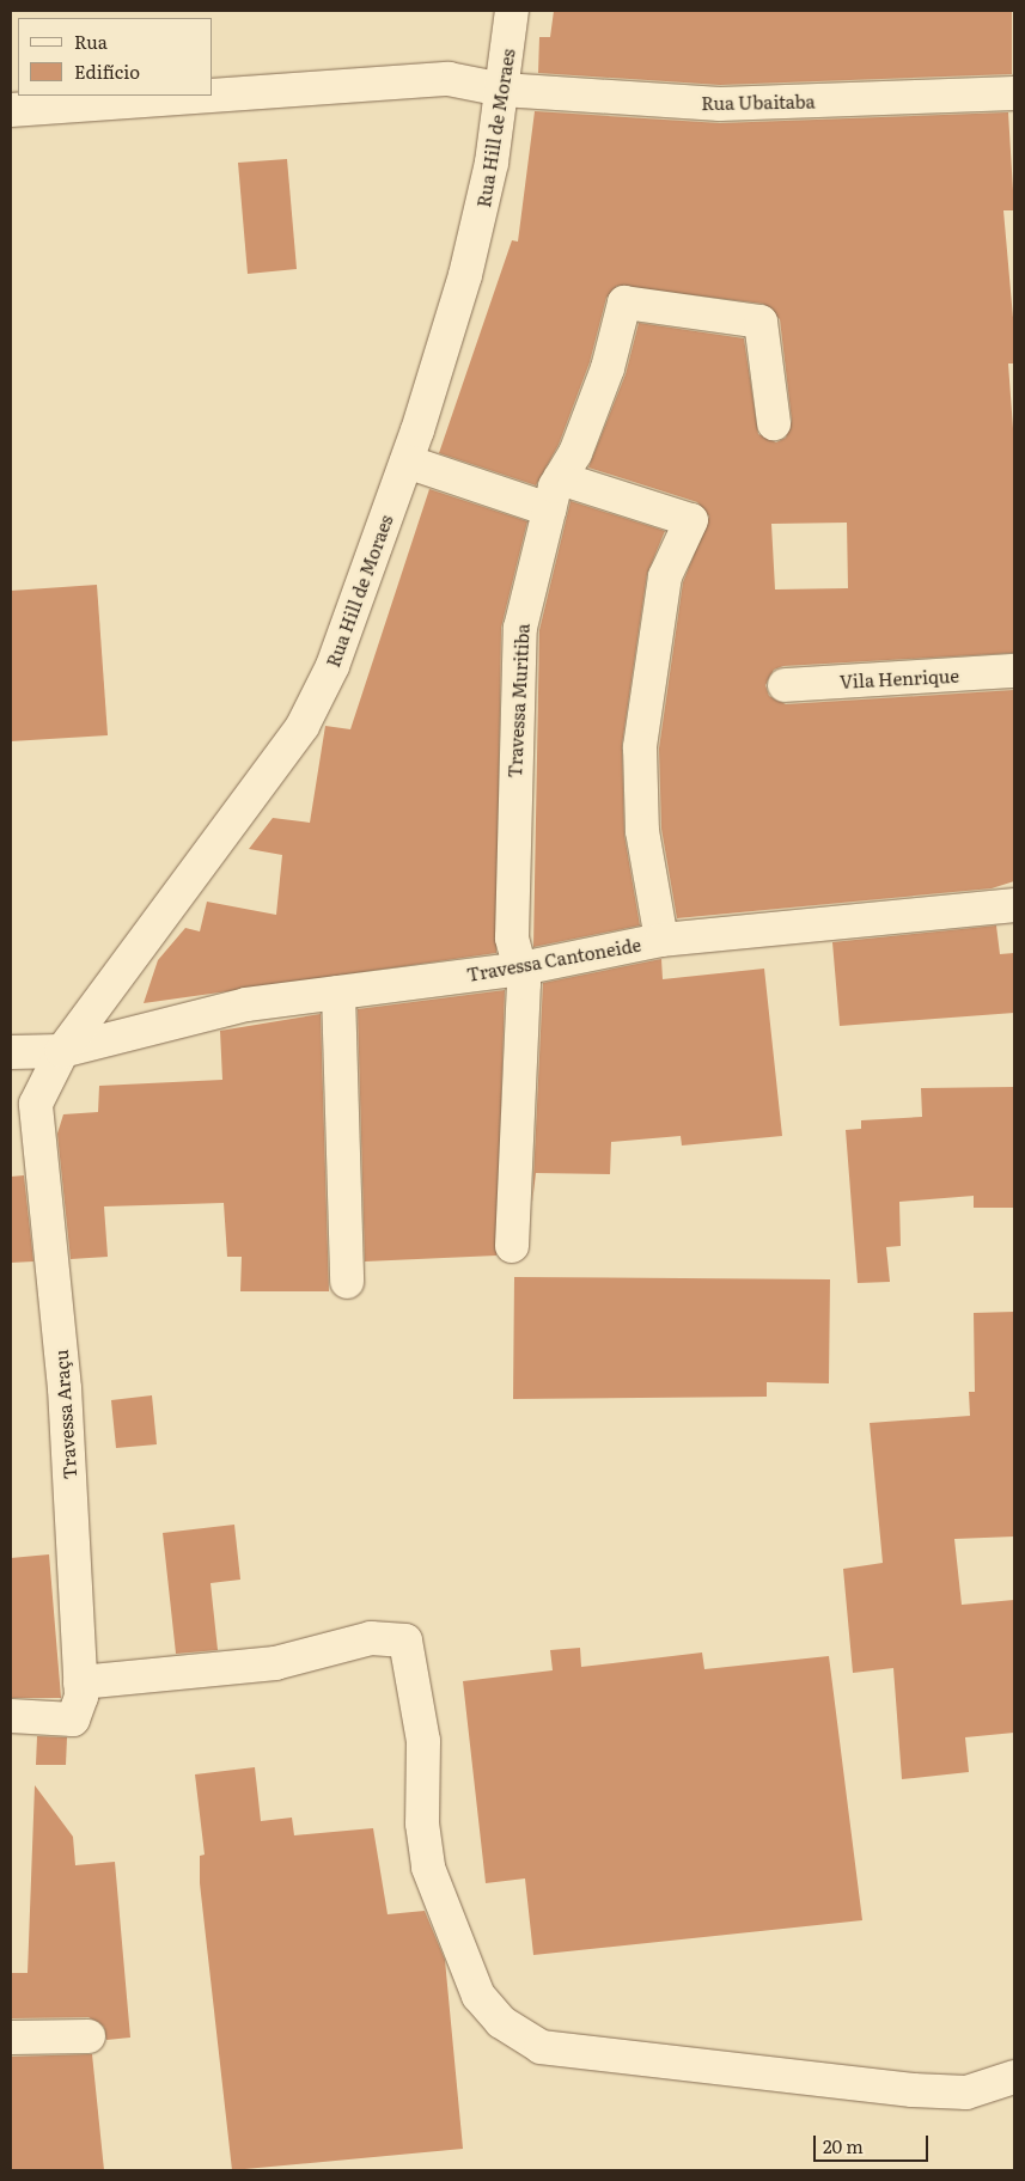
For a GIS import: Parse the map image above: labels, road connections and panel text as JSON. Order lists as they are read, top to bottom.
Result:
{
  "streets": {
    "street": [
      "Rua Ubaitaba",
      "Rua Hill de Moraes",
      "Vila Henrique",
      "Travessa Muritiba",
      "Travessa Cantoneide",
      "Travessa Araçu"
    ]
  },
  "crossings": [
    ["Rua Ubaitaba", "Rua Hill de Moraes"],
    ["Rua Hill de Moraes", "Travessa Cantoneide"],
    ["Travessa Muritiba", "Travessa Cantoneide"]
  ],
  "legend": ["Rua", "Edifício"],
  "scale_bar": "20 m"
}
